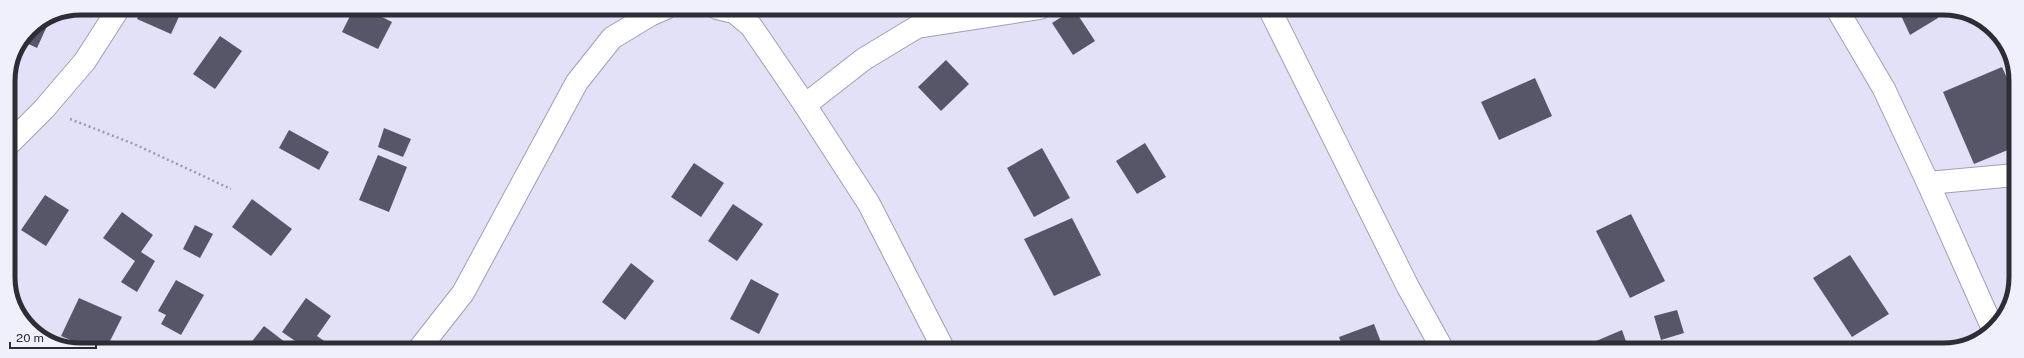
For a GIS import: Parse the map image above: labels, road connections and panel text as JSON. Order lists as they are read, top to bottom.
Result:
{
  "scale_bar": "20 m"
}
